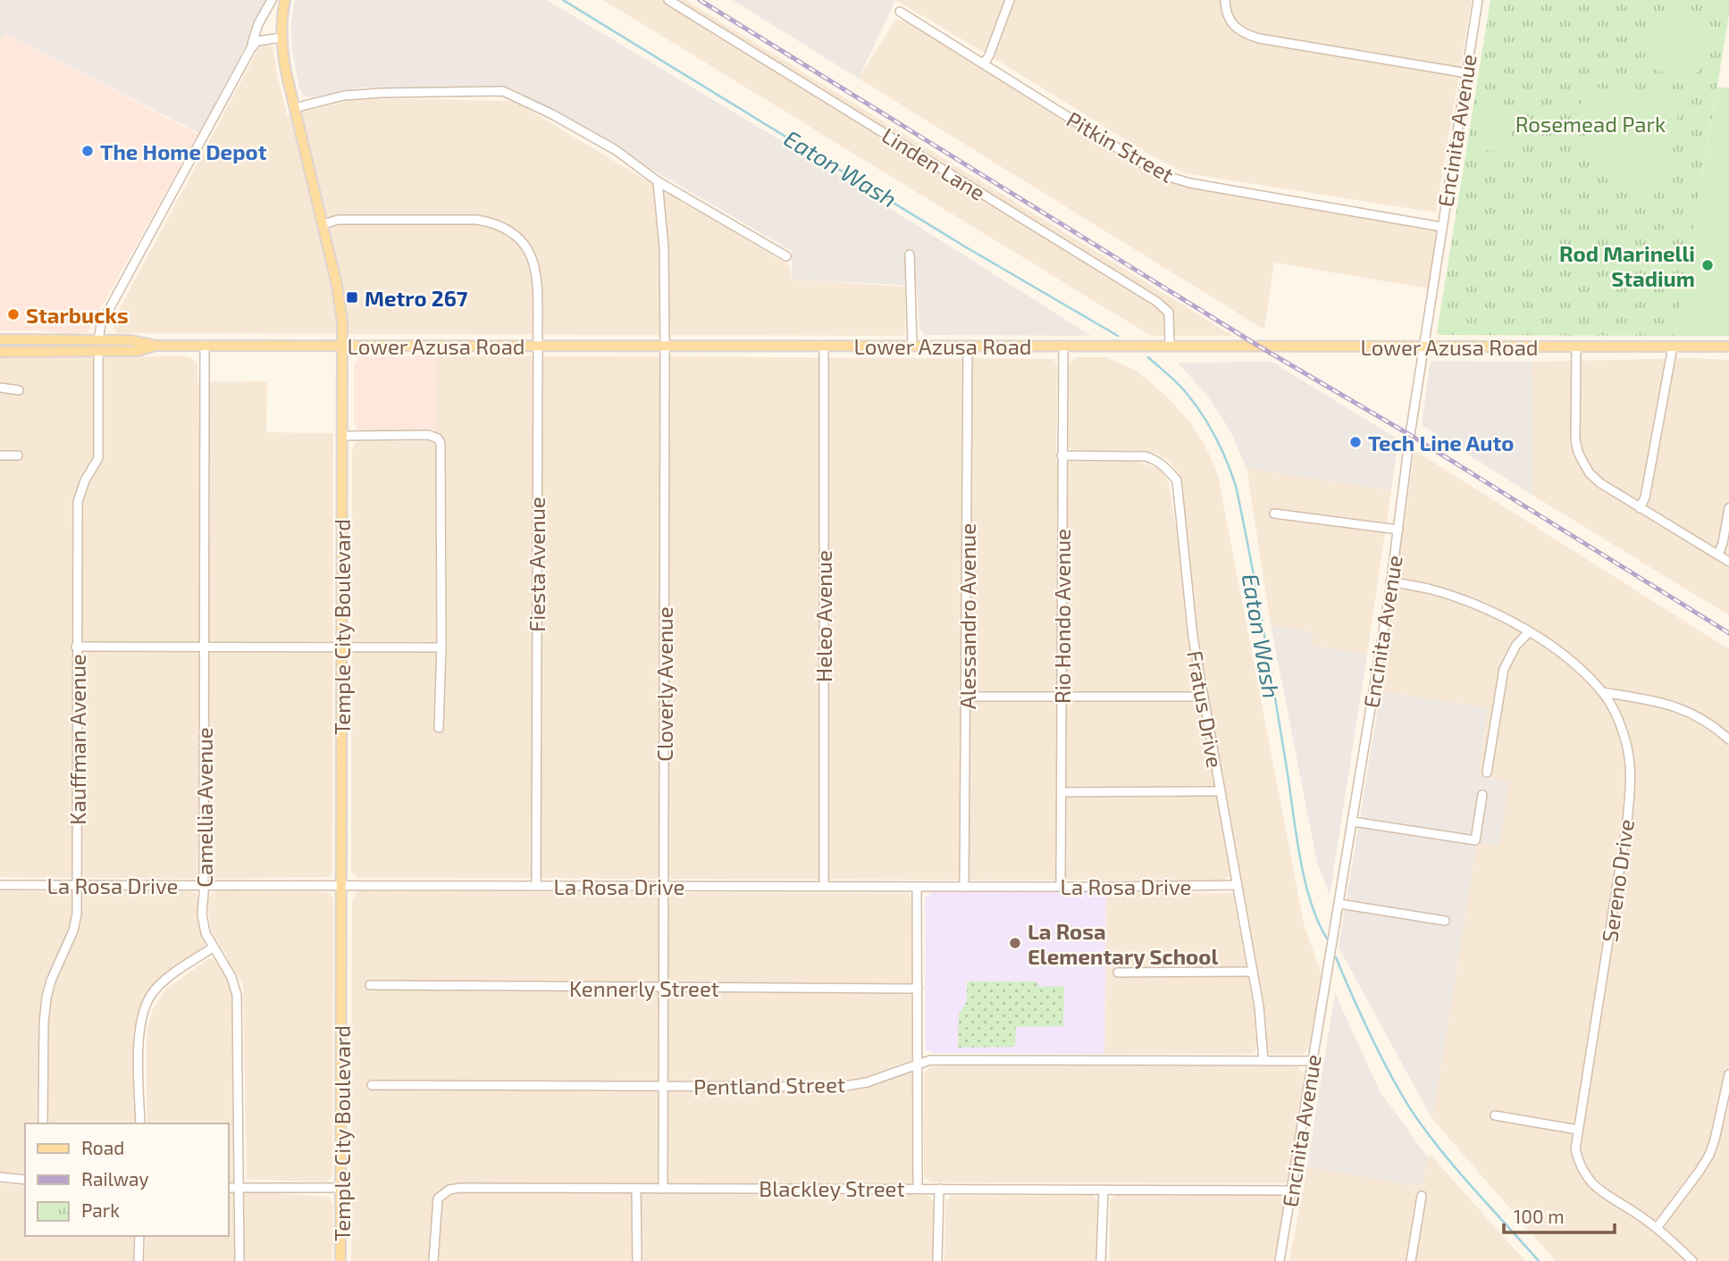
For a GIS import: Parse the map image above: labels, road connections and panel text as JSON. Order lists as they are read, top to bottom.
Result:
{
  "streets": {
    "main road": ["Lower Azusa Road", "Temple City Boulevard"],
    "street": [
      "Encinita Avenue",
      "Pitkin Street",
      "Linden Lane",
      "Fiesta Avenue",
      "Heleo Avenue",
      "Alessandro Avenue",
      "Rio Hondo Avenue",
      "Cloverly Avenue",
      "Fratus Drive",
      "Kauffman Avenue",
      "Camellia Avenue",
      "Sereno Drive",
      "La Rosa Drive",
      "Kennerly Street",
      "Pentland Street",
      "Blackley Street"
    ]
  },
  "crossings": [
    ["Encinita Avenue", "Pitkin Street"],
    ["Encinita Avenue", "Lower Azusa Road"],
    ["Encinita Avenue", "Sereno Drive"],
    ["Encinita Avenue", "Pentland Street"],
    ["Encinita Avenue", "Blackley Street"],
    ["Linden Lane", "Lower Azusa Road"],
    ["Lower Azusa Road", "Fiesta Avenue"],
    ["Lower Azusa Road", "Heleo Avenue"],
    ["Lower Azusa Road", "Alessandro Avenue"],
    ["Lower Azusa Road", "Rio Hondo Avenue"],
    ["Lower Azusa Road", "Temple City Boulevard"],
    ["Lower Azusa Road", "Cloverly Avenue"],
    ["Lower Azusa Road", "Kauffman Avenue"],
    ["Lower Azusa Road", "Camellia Avenue"],
    ["Fiesta Avenue", "Temple City Boulevard"],
    ["Fiesta Avenue", "La Rosa Drive"],
    ["Heleo Avenue", "La Rosa Drive"],
    ["Alessandro Avenue", "La Rosa Drive"],
    ["Rio Hondo Avenue", "Fratus Drive"],
    ["Rio Hondo Avenue", "La Rosa Drive"],
    ["Temple City Boulevard", "La Rosa Drive"],
    ["Cloverly Avenue", "La Rosa Drive"],
    ["Cloverly Avenue", "Kennerly Street"],
    ["Cloverly Avenue", "Pentland Street"],
    ["Cloverly Avenue", "Blackley Street"],
    ["Fratus Drive", "La Rosa Drive"],
    ["Fratus Drive", "Pentland Street"],
    ["Kauffman Avenue", "La Rosa Drive"],
    ["Camellia Avenue", "La Rosa Drive"]
  ],
  "water": ["Eaton Wash"],
  "parks": ["Rosemead Park"],
  "places": {
    "other": [
      "The Home Depot",
      "Rod Marinelli Stadium",
      "Starbucks",
      "Tech Line Auto",
      "La Rosa Elementary School"
    ],
    "transit": ["Metro 267"]
  },
  "legend": ["Road", "Railway", "Park"],
  "scale_bar": "100 m"
}
